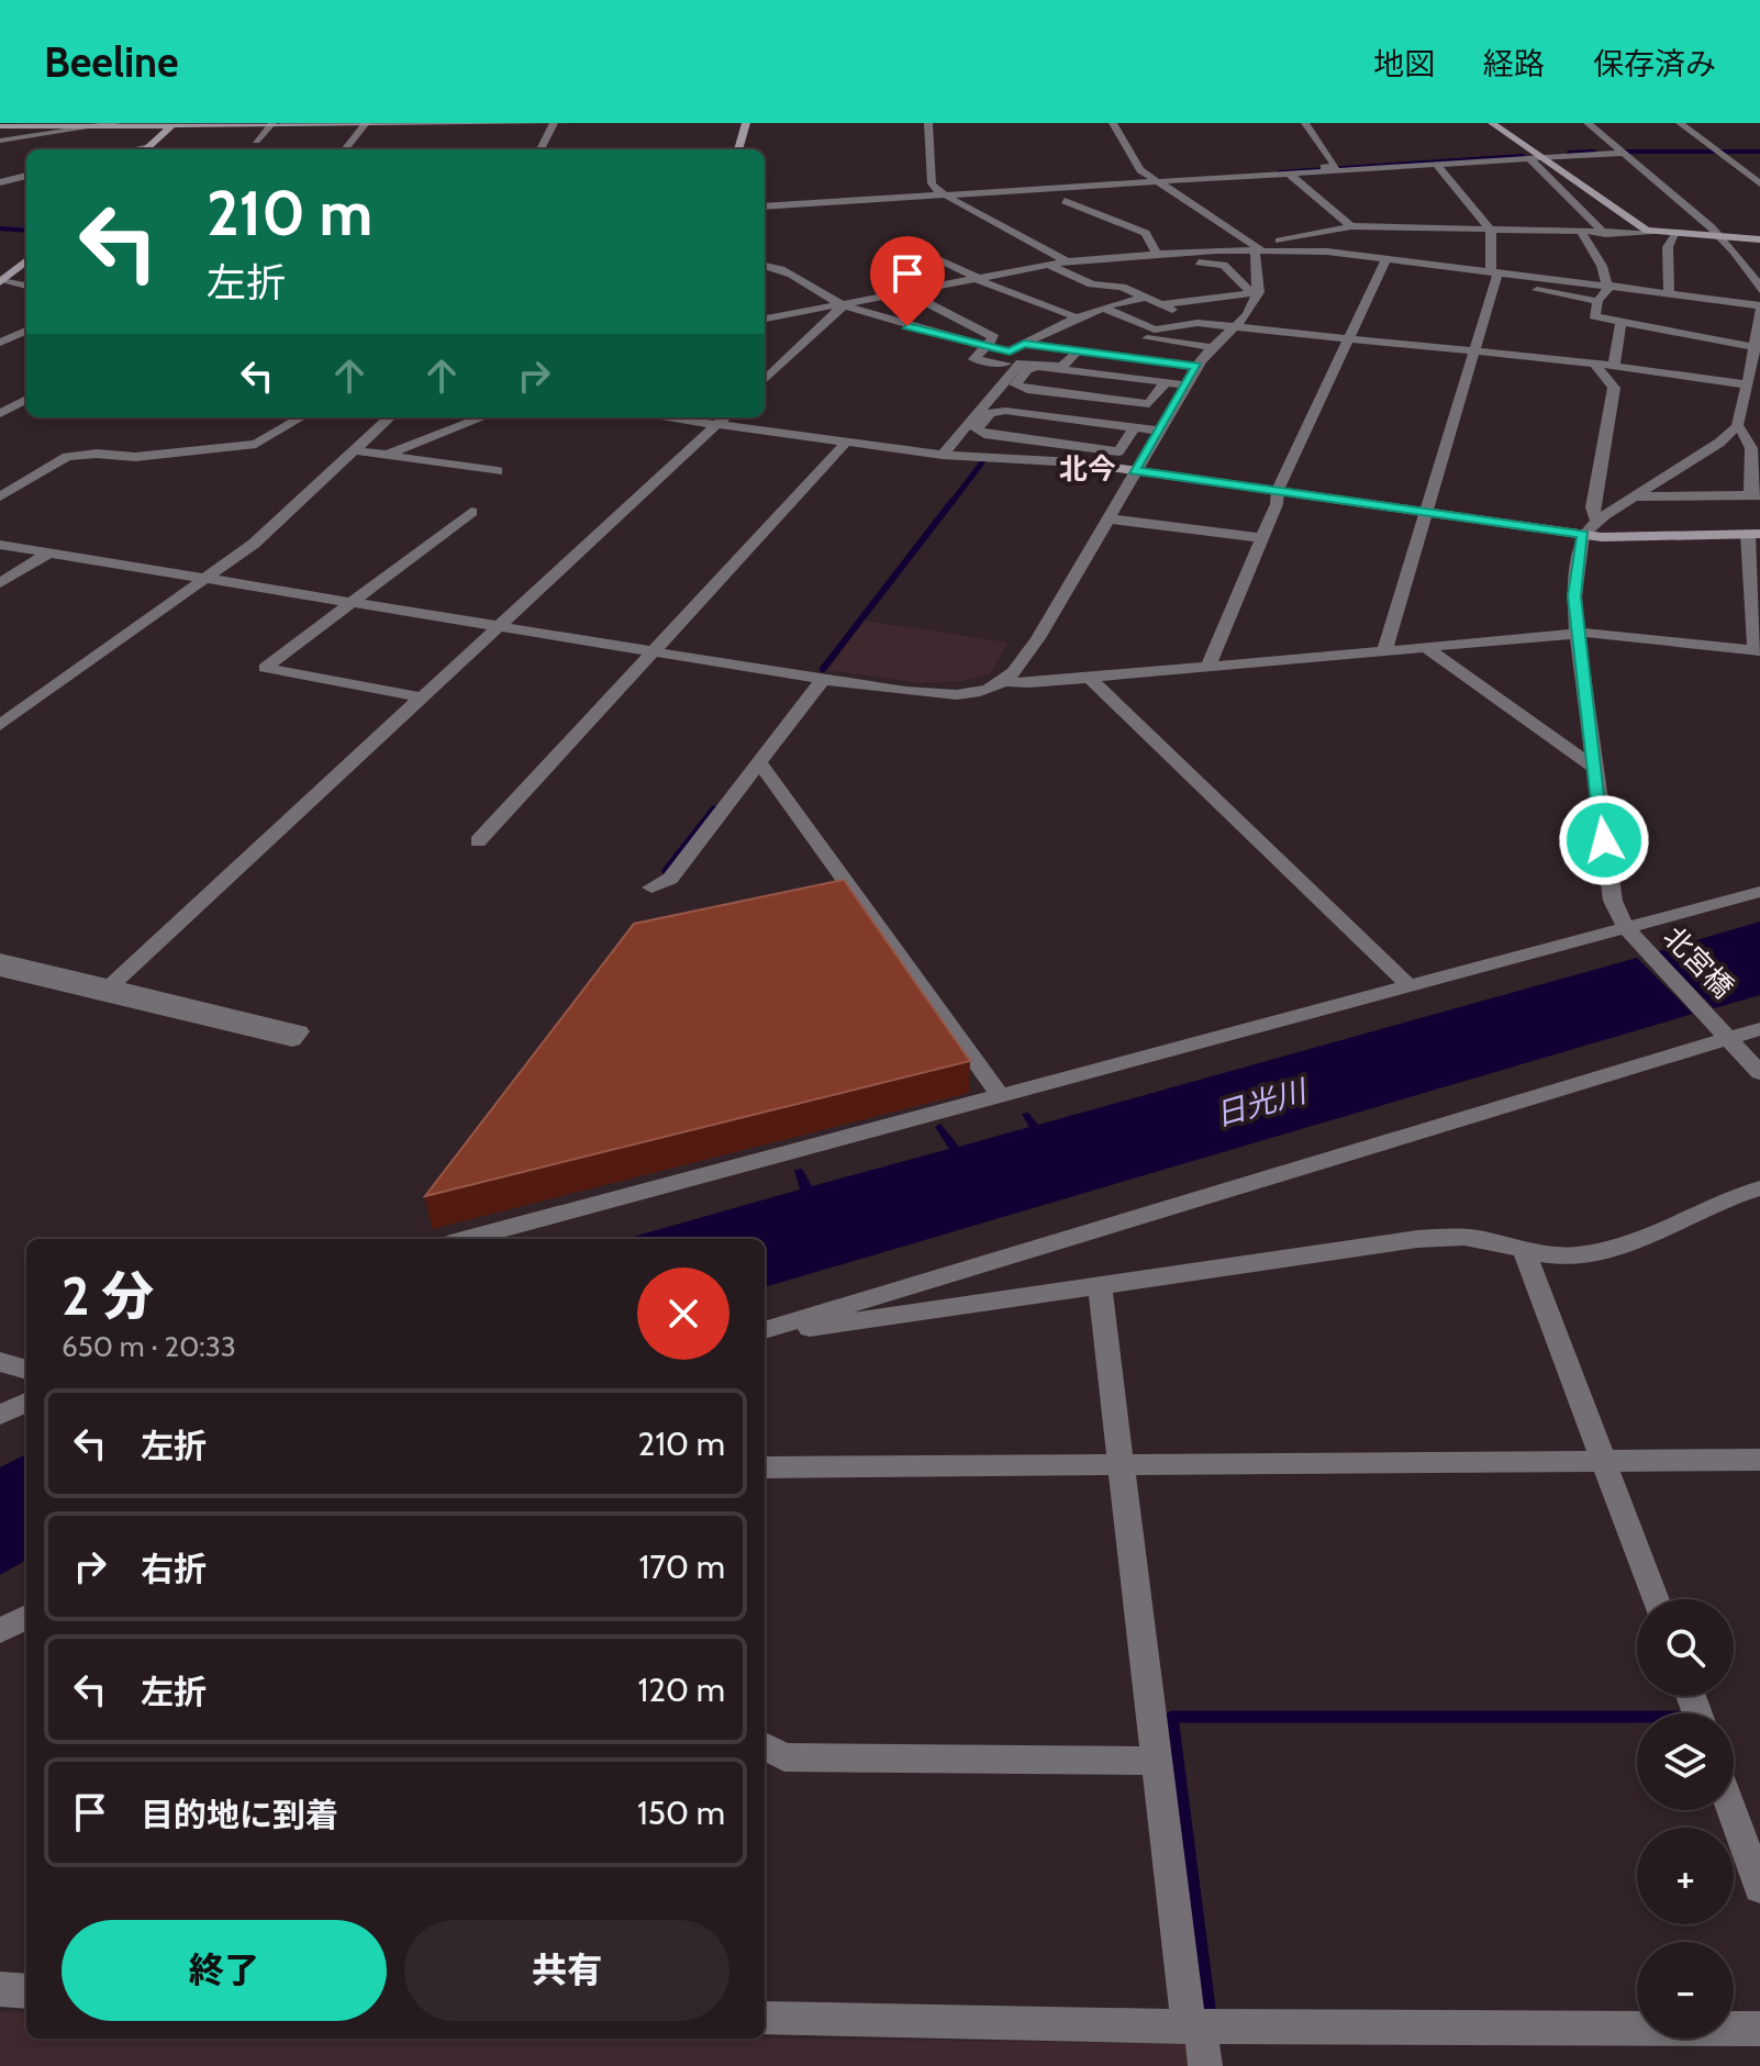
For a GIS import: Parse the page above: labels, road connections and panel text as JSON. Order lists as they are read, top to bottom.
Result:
{
  "streets": {
    "street": ["北宮橋"]
  },
  "districts": ["北今"],
  "water": ["日光川"],
  "page": {
    "header": "Beeline",
    "nav": ["地図", "経路", "保存済み"],
    "turn": ["210 m", "左折"],
    "heading": ["2 分", "650 m · 20:33"],
    "list": [
      {
        "name": "左折",
        "value": "210 m"
      },
      {
        "name": "右折",
        "value": "170 m"
      },
      {
        "name": "左折",
        "value": "120 m"
      },
      {
        "name": "目的地に到着",
        "value": "150 m"
      }
    ],
    "map_buttons": ["+", "−"],
    "buttons": ["終了", "共有"]
  }
}
